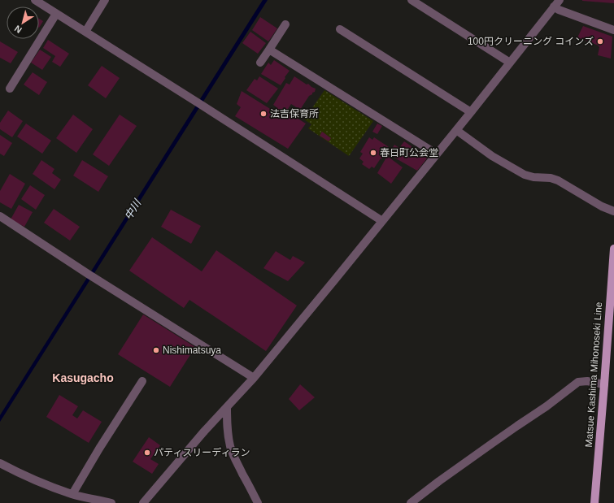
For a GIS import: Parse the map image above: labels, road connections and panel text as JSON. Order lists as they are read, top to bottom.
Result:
{
  "streets": {
    "main road": ["Matsue Kashima Mihonoseki Line"]
  },
  "districts": ["Kasugacho"],
  "water": ["中川"],
  "places": [
    "100円クリーニング コインズ",
    "法吉保育所",
    "春日町公会堂",
    "Nishimatsuya",
    "パティスリーディラン"
  ],
  "north": "bottom left"
}
